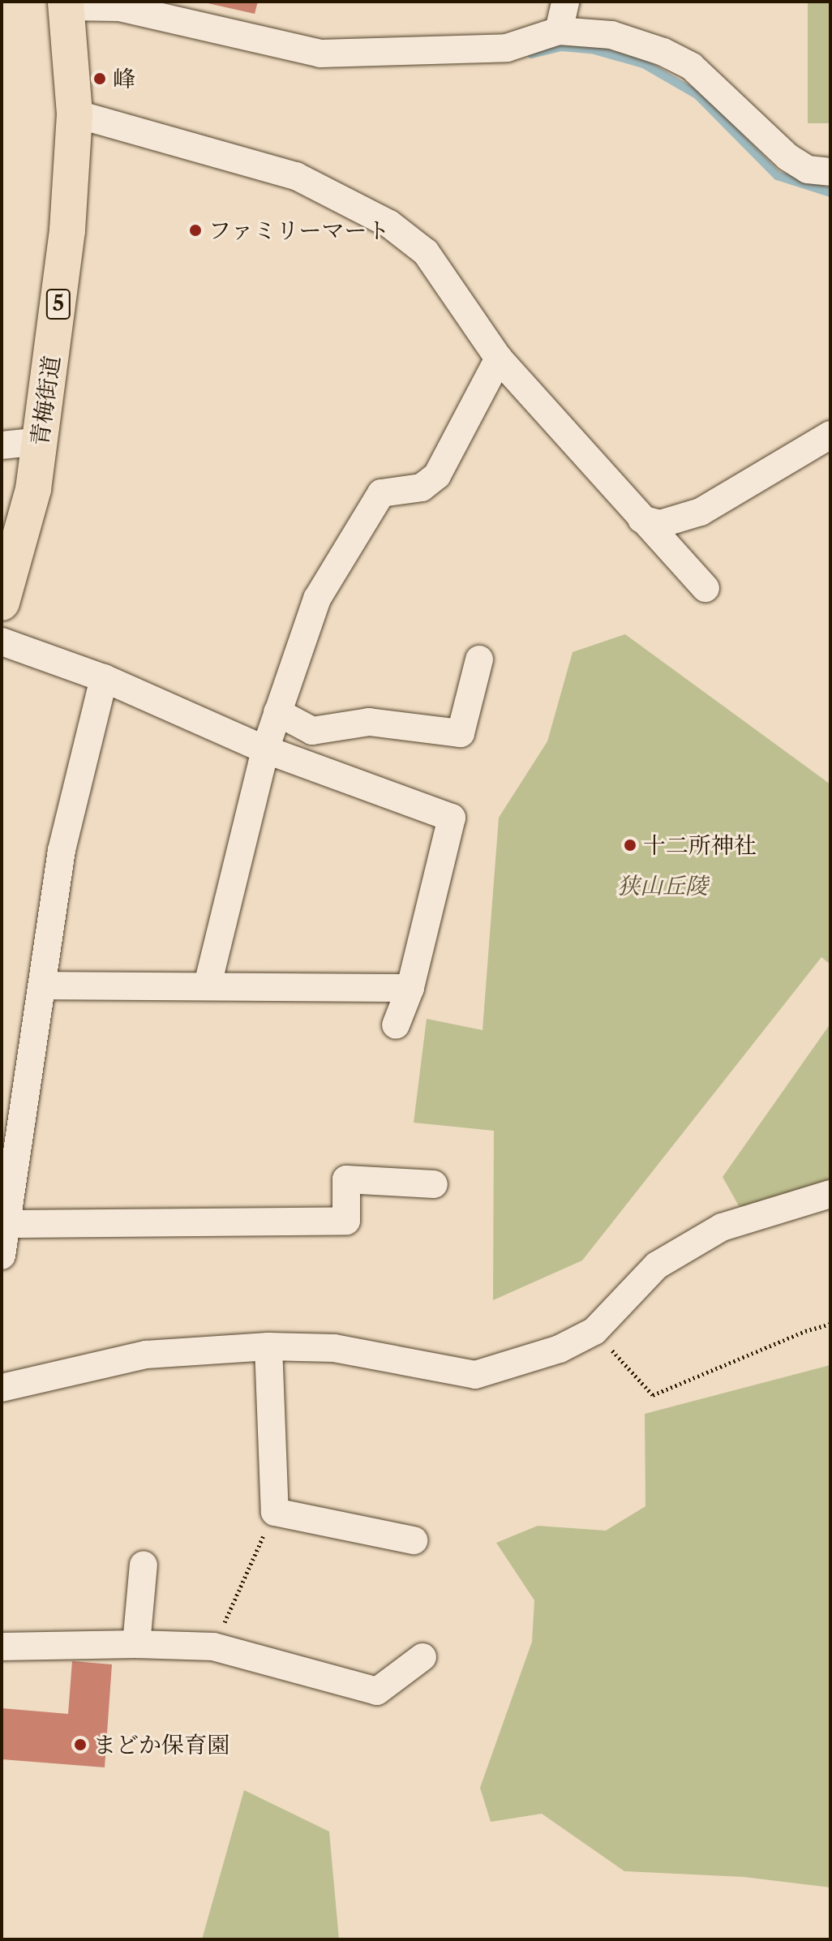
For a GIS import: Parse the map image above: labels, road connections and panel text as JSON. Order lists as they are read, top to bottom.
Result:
{
  "streets": {
    "main road": ["5", "青梅街道"]
  },
  "parks": ["狭山丘陵"],
  "places": [
    "峰",
    "ファミリーマート",
    "十二所神社",
    "まどか保育園"
  ]
}
